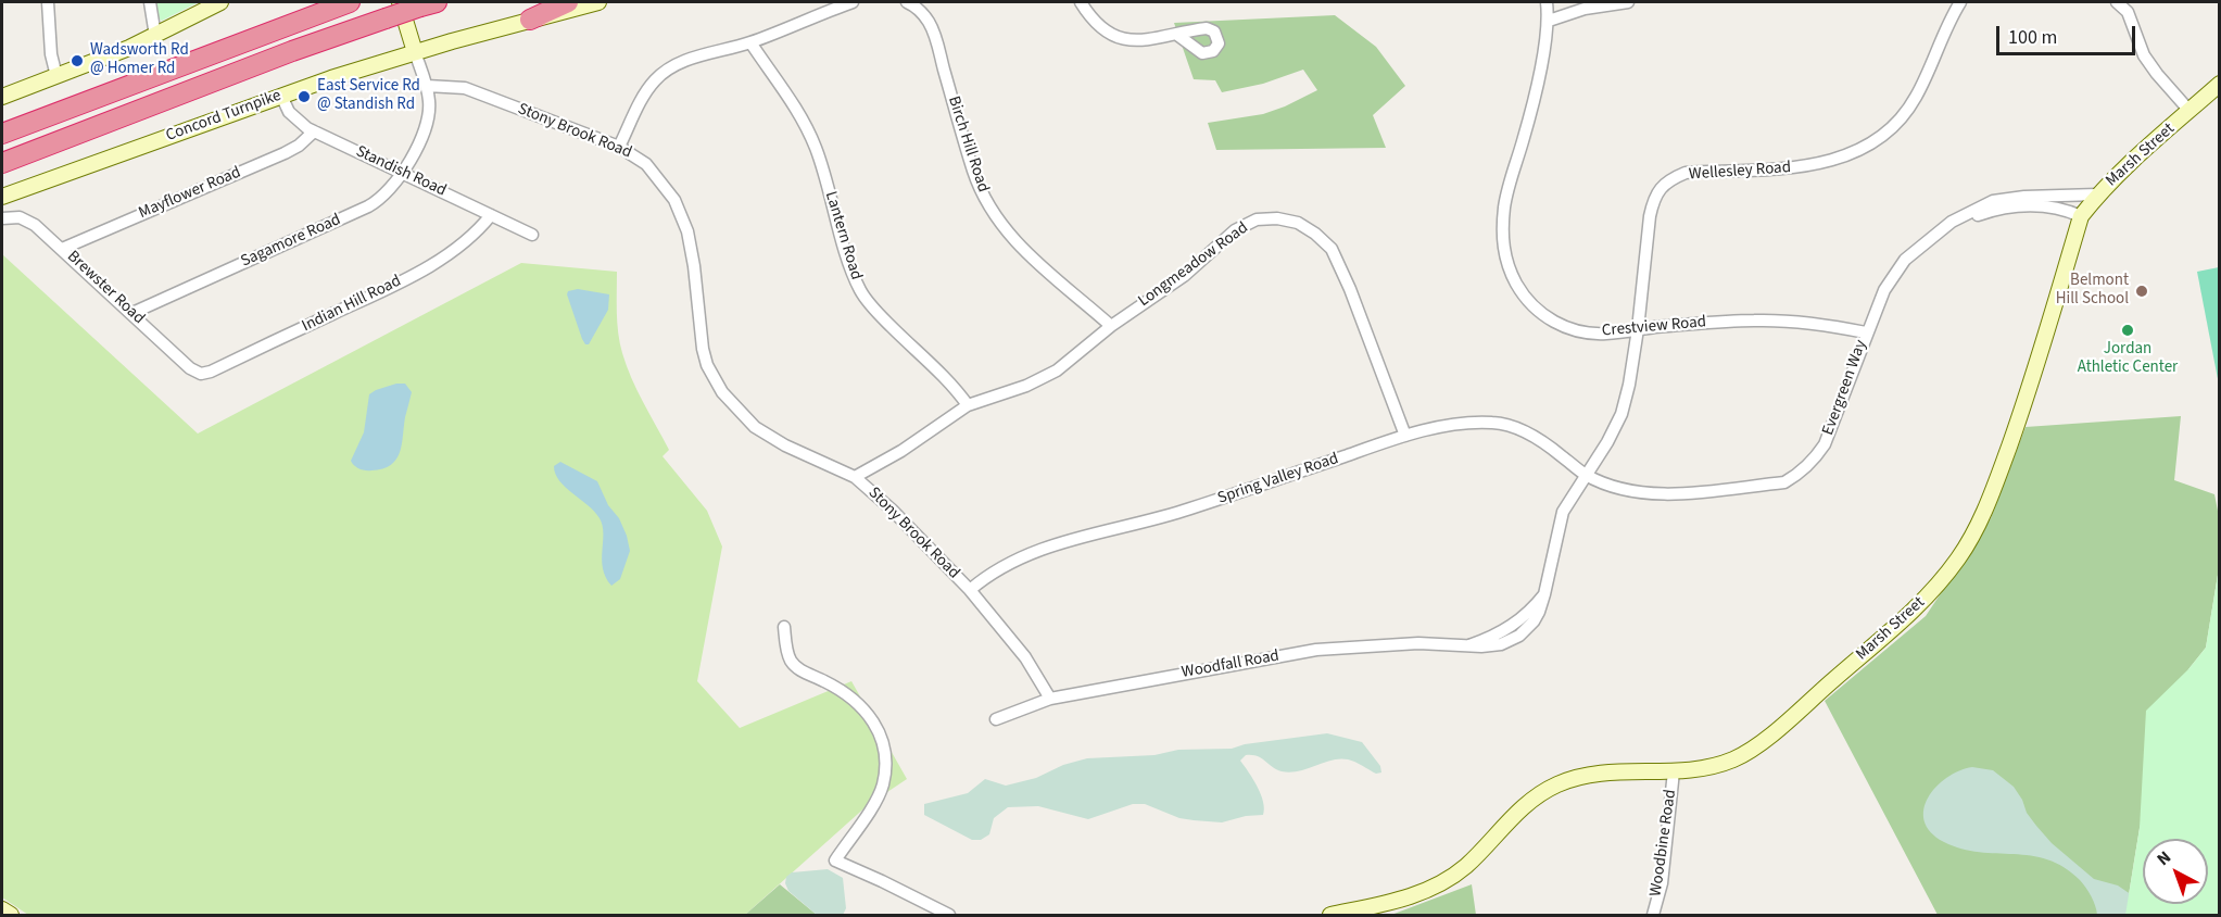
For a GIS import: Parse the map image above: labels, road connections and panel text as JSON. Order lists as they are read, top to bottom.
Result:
{
  "streets": {
    "street": [
      "Concord Turnpike",
      "Stony Brook Road",
      "Birch Hill Road",
      "Marsh Street",
      "Standish Road",
      "Wellesley Road",
      "Mayflower Road",
      "Lantern Road",
      "Sagamore Road",
      "Longmeadow Road",
      "Brewster Road",
      "Indian Hill Road",
      "Crestview Road",
      "Evergreen Way",
      "Spring Valley Road",
      "Woodfall Road",
      "Woodbine Road"
    ]
  },
  "crossings": [
    ["Concord Turnpike", "Standish Road"],
    ["Concord Turnpike", "Sagamore Road"],
    ["Stony Brook Road", "Sagamore Road"],
    ["Stony Brook Road", "Longmeadow Road"],
    ["Stony Brook Road", "Spring Valley Road"],
    ["Stony Brook Road", "Woodfall Road"],
    ["Birch Hill Road", "Longmeadow Road"],
    ["Marsh Street", "Evergreen Way"],
    ["Marsh Street", "Woodbine Road"],
    ["Standish Road", "Mayflower Road"],
    ["Standish Road", "Sagamore Road"],
    ["Standish Road", "Indian Hill Road"],
    ["Wellesley Road", "Crestview Road"],
    ["Wellesley Road", "Evergreen Way"],
    ["Wellesley Road", "Spring Valley Road"],
    ["Wellesley Road", "Woodfall Road"],
    ["Mayflower Road", "Brewster Road"],
    ["Lantern Road", "Longmeadow Road"],
    ["Sagamore Road", "Brewster Road"],
    ["Longmeadow Road", "Spring Valley Road"],
    ["Brewster Road", "Indian Hill Road"],
    ["Crestview Road", "Evergreen Way"],
    ["Evergreen Way", "Spring Valley Road"],
    ["Evergreen Way", "Woodfall Road"],
    ["Spring Valley Road", "Woodfall Road"]
  ],
  "places": [
    "Wadsworth Rd @ Homer Rd",
    "East Service Rd @ Standish Rd",
    "Belmont Hill School",
    "Jordan Athletic Center"
  ],
  "scale_bar": "100 m",
  "north": "top left"
}
